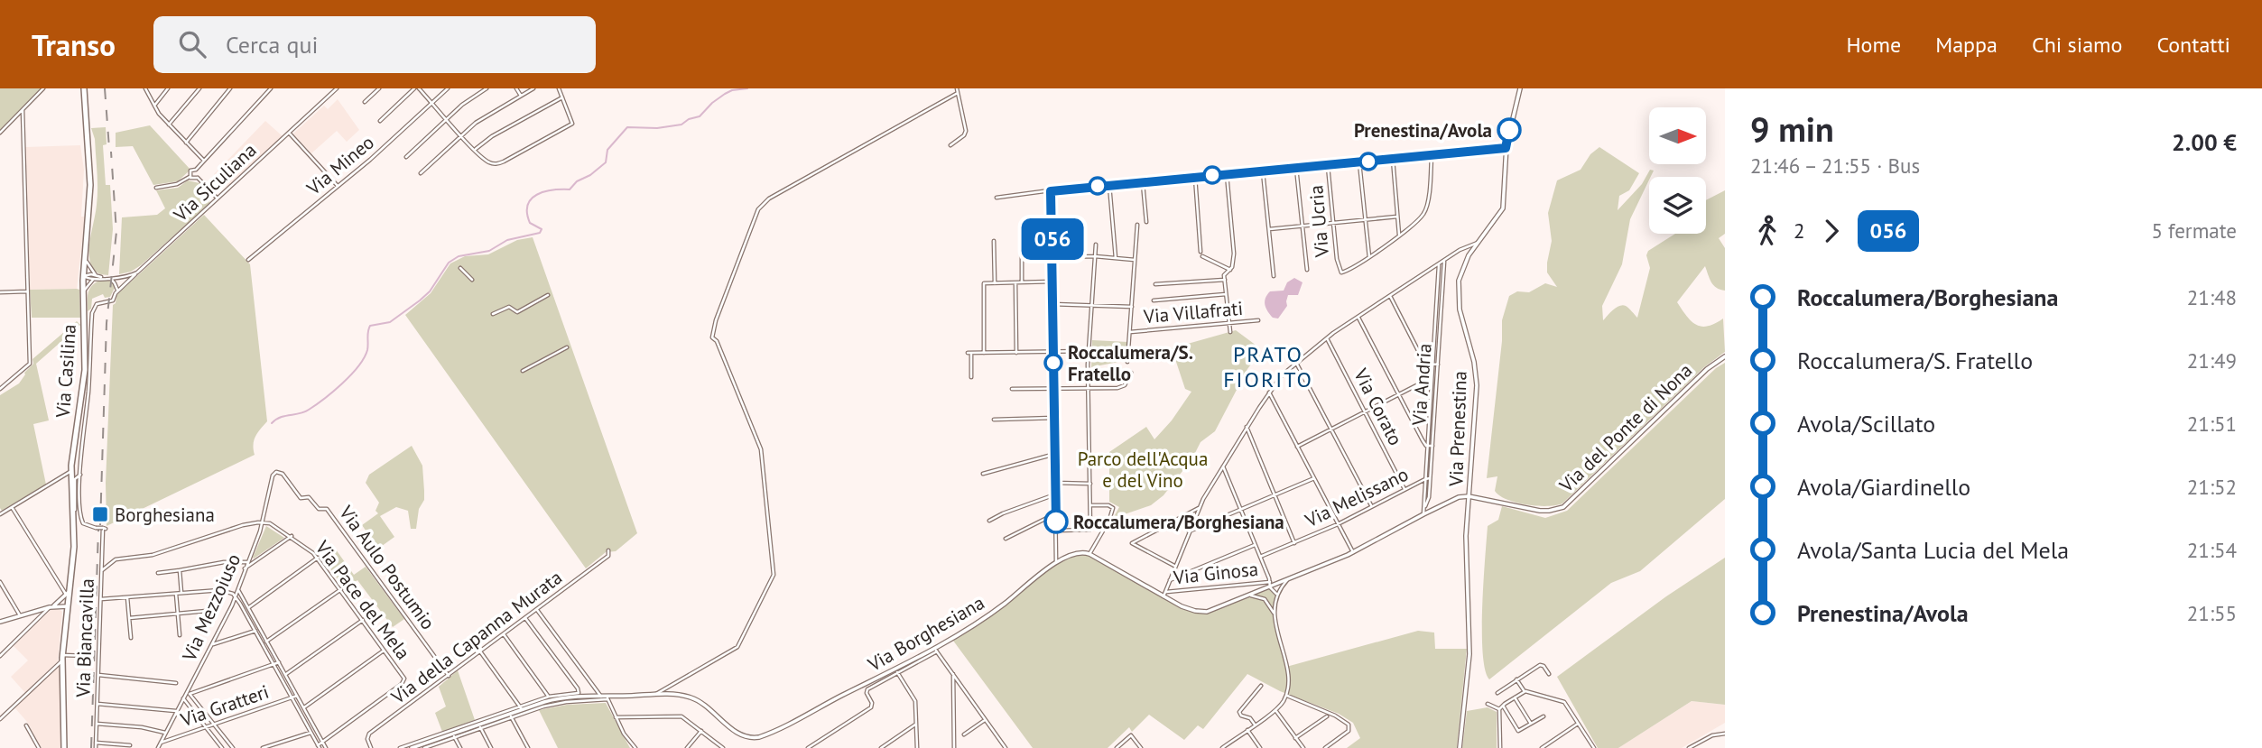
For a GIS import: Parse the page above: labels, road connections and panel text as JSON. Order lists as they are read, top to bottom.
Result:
{
  "streets": {
    "main road": ["Via Casilina"],
    "street": [
      "Via Mineo",
      "Via Siculiana",
      "Via Ucria",
      "Via Villafrati",
      "Via Andria",
      "Via Corato",
      "Via del Ponte di Nona",
      "Via Prenestina",
      "Via Melissano",
      "Via Aulo Postumio",
      "Via Ginosa",
      "Via Pace del Mela",
      "Via Mezzoiuso",
      "Via Borghesiana",
      "Via della Capanna Murata",
      "Via Biancavilla",
      "Via Gratteri"
    ]
  },
  "crossings": [
    ["Via Andria", "Via Melissano"],
    ["Via Corato", "Via Melissano"],
    ["Via del Ponte di Nona", "Via Prenestina"],
    ["Via Aulo Postumio", "Via Mezzoiuso"],
    ["Via Aulo Postumio", "Via della Capanna Murata"],
    ["Via Pace del Mela", "Via Mezzoiuso"],
    ["Via Mezzoiuso", "Via Gratteri"],
    ["Via Borghesiana", "Via della Capanna Murata"]
  ],
  "districts": ["PRATO FIORITO"],
  "parks": ["Parco dell'Acqua e del Vino"],
  "places": {
    "other": ["Prenestina/Avola", "Roccalumera/S. Fratello", "Roccalumera/Borghesiana"],
    "transit": ["Borghesiana"]
  },
  "lines": ["bus line 056"],
  "north": "right",
  "page": {
    "header": "Transo",
    "search": "Cerca qui",
    "nav": [
      "Home",
      "Mappa",
      "Chi siamo",
      "Contatti"
    ],
    "on_map": "056",
    "heading": ["9 min", "21:46 – 21:55 · Bus", "2.00 €"],
    "legs": ["2", "056", "5 fermate"],
    "list": [
      {
        "name": "Roccalumera/Borghesiana",
        "value": "21:48"
      },
      {
        "name": "Roccalumera/S. Fratello",
        "value": "21:49"
      },
      {
        "name": "Avola/Scillato",
        "value": "21:51"
      },
      {
        "name": "Avola/Giardinello",
        "value": "21:52"
      },
      {
        "name": "Avola/Santa Lucia del Mela",
        "value": "21:54"
      },
      {
        "name": "Prenestina/Avola",
        "value": "21:55"
      }
    ]
  }
}
